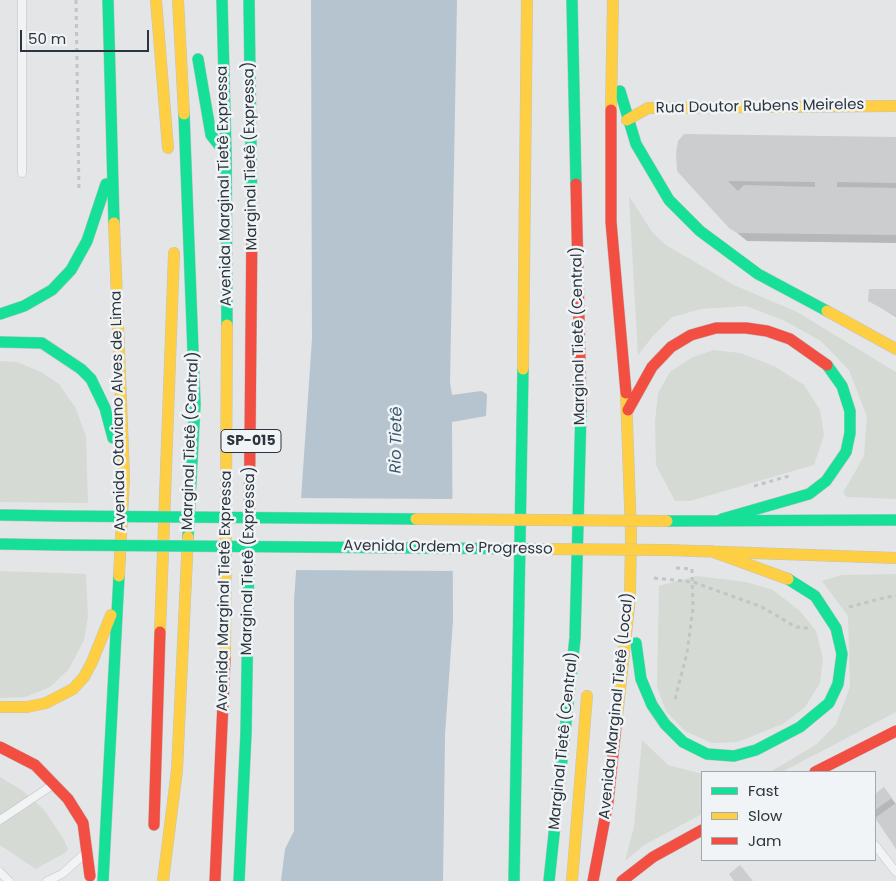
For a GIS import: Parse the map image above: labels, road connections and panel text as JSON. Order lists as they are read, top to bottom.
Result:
{
  "streets": {
    "main road": [
      "Rua Doutor Rubens Meireles",
      "Marginal Tietê (Expressa)",
      "Avenida Marginal Tietê Expressa",
      "Marginal Tietê (Central)",
      "Avenida Otaviano Alves de Lima",
      "SP-015",
      "Avenida Ordem e Progresso",
      "Avenida Marginal Tietê (Local)"
    ]
  },
  "water": ["Rio Tietê"],
  "legend": ["Fast", "Slow", "Jam"],
  "scale_bar": "50 m"
}
